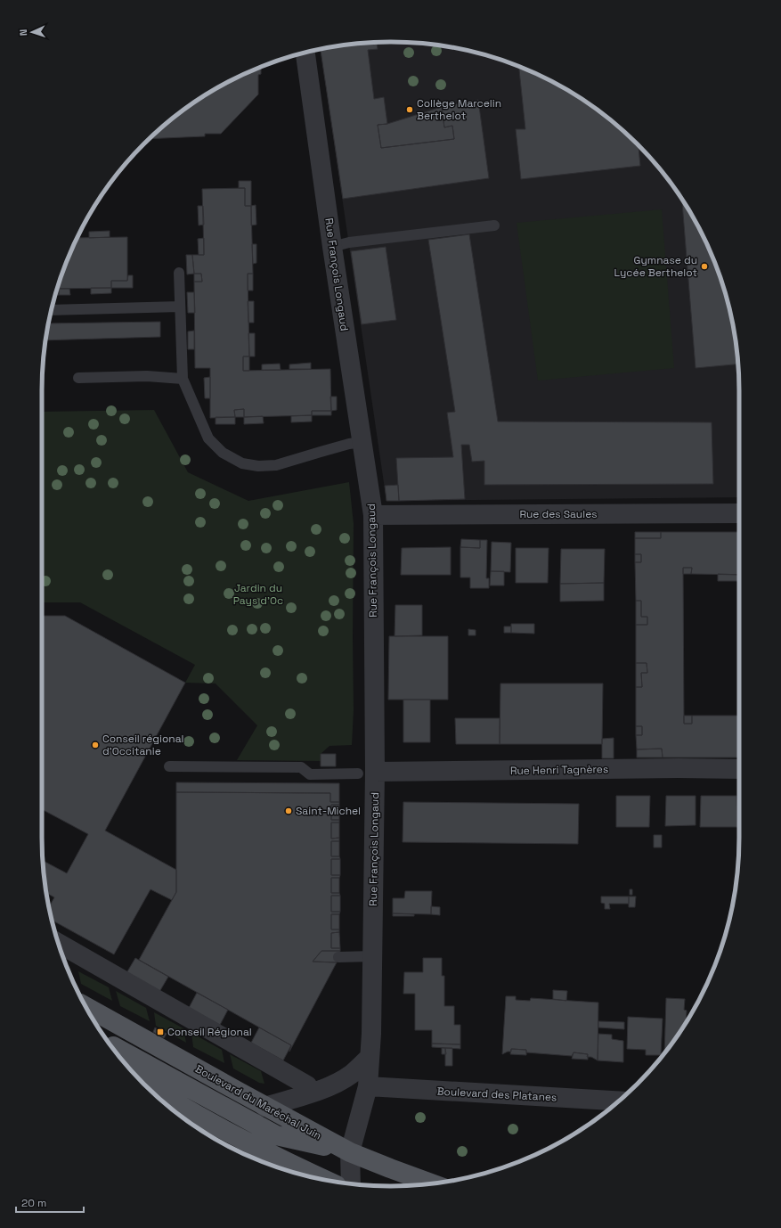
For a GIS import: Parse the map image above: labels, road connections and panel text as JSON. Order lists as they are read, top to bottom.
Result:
{
  "streets": {
    "main road": ["Boulevard du Maréchal Juin"],
    "street": [
      "Rue François Longaud",
      "Rue des Saules",
      "Rue Henri Tagnères",
      "Boulevard des Platanes"
    ]
  },
  "crossings": [
    ["Rue François Longaud", "Rue des Saules"],
    ["Rue François Longaud", "Rue Henri Tagnères"],
    ["Rue François Longaud", "Boulevard des Platanes"],
    ["Rue François Longaud", "Boulevard du Maréchal Juin"]
  ],
  "parks": ["Jardin du Pays d'Oc"],
  "places": {
    "other": [
      "Collège Marcelin Berthelot",
      "Gymnase du Lycée Berthelot",
      "Conseil régional d'Occitanie",
      "Saint-Michel"
    ],
    "transit": ["Conseil Régional"]
  },
  "scale_bar": "20 m",
  "north": "left"
}
